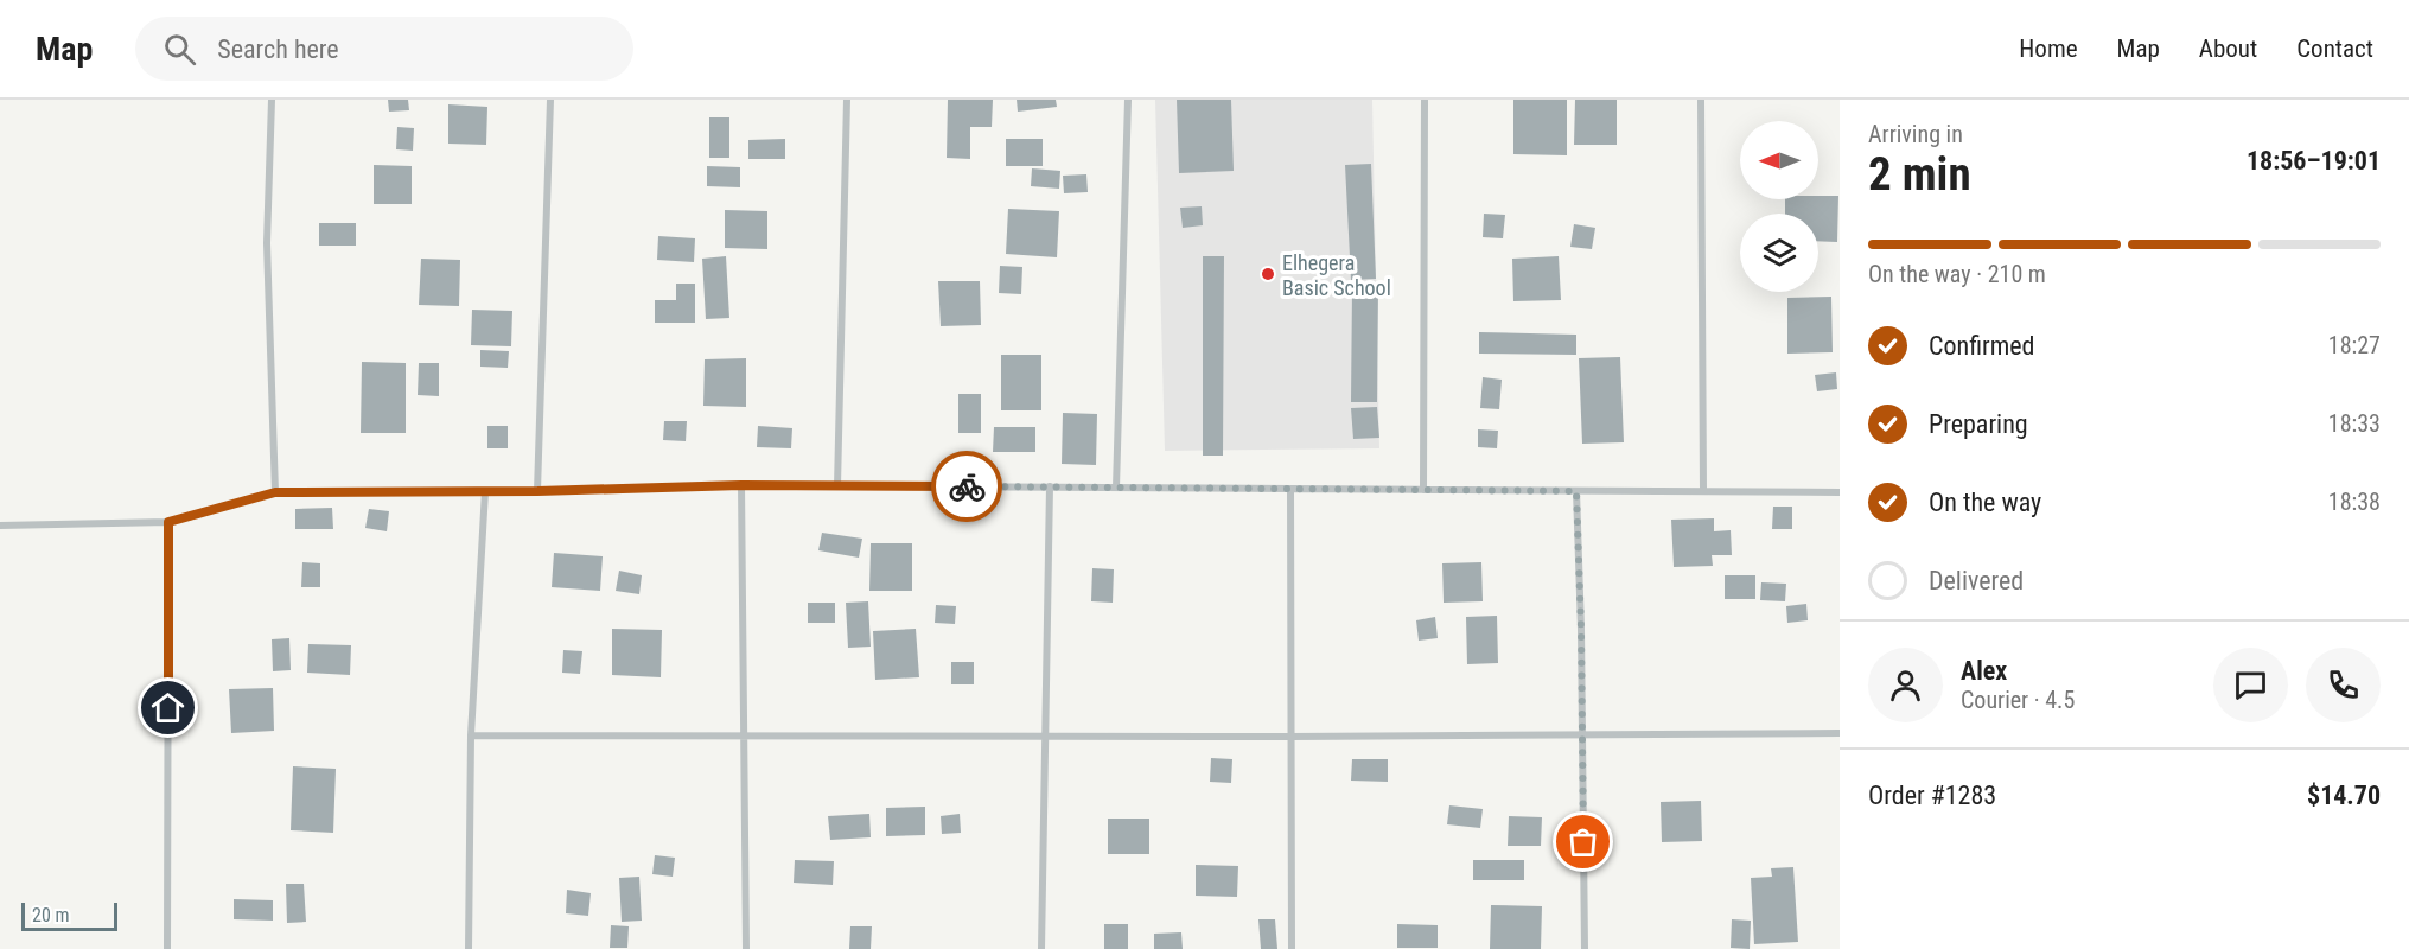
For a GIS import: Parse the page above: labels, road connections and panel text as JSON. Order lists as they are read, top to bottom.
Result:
{
  "places": ["Elhegera Basic School"],
  "scale_bar": "20 m",
  "north": "left",
  "page": {
    "header": "Map",
    "search": "Search here",
    "nav": [
      "Home",
      "Map",
      "About",
      "Contact"
    ],
    "heading": ["2 min", "Arriving in", "18:56–19:01"],
    "panel": [
      "Alex",
      "Courier · 4.5",
      "Order #1283",
      "$14.70"
    ],
    "bar": "On the way · 210 m",
    "list": [
      ["Confirmed", "18:27"],
      ["Preparing", "18:33"],
      ["On the way", "18:38"],
      "Delivered"
    ],
    "scale": "20 m"
  }
}
